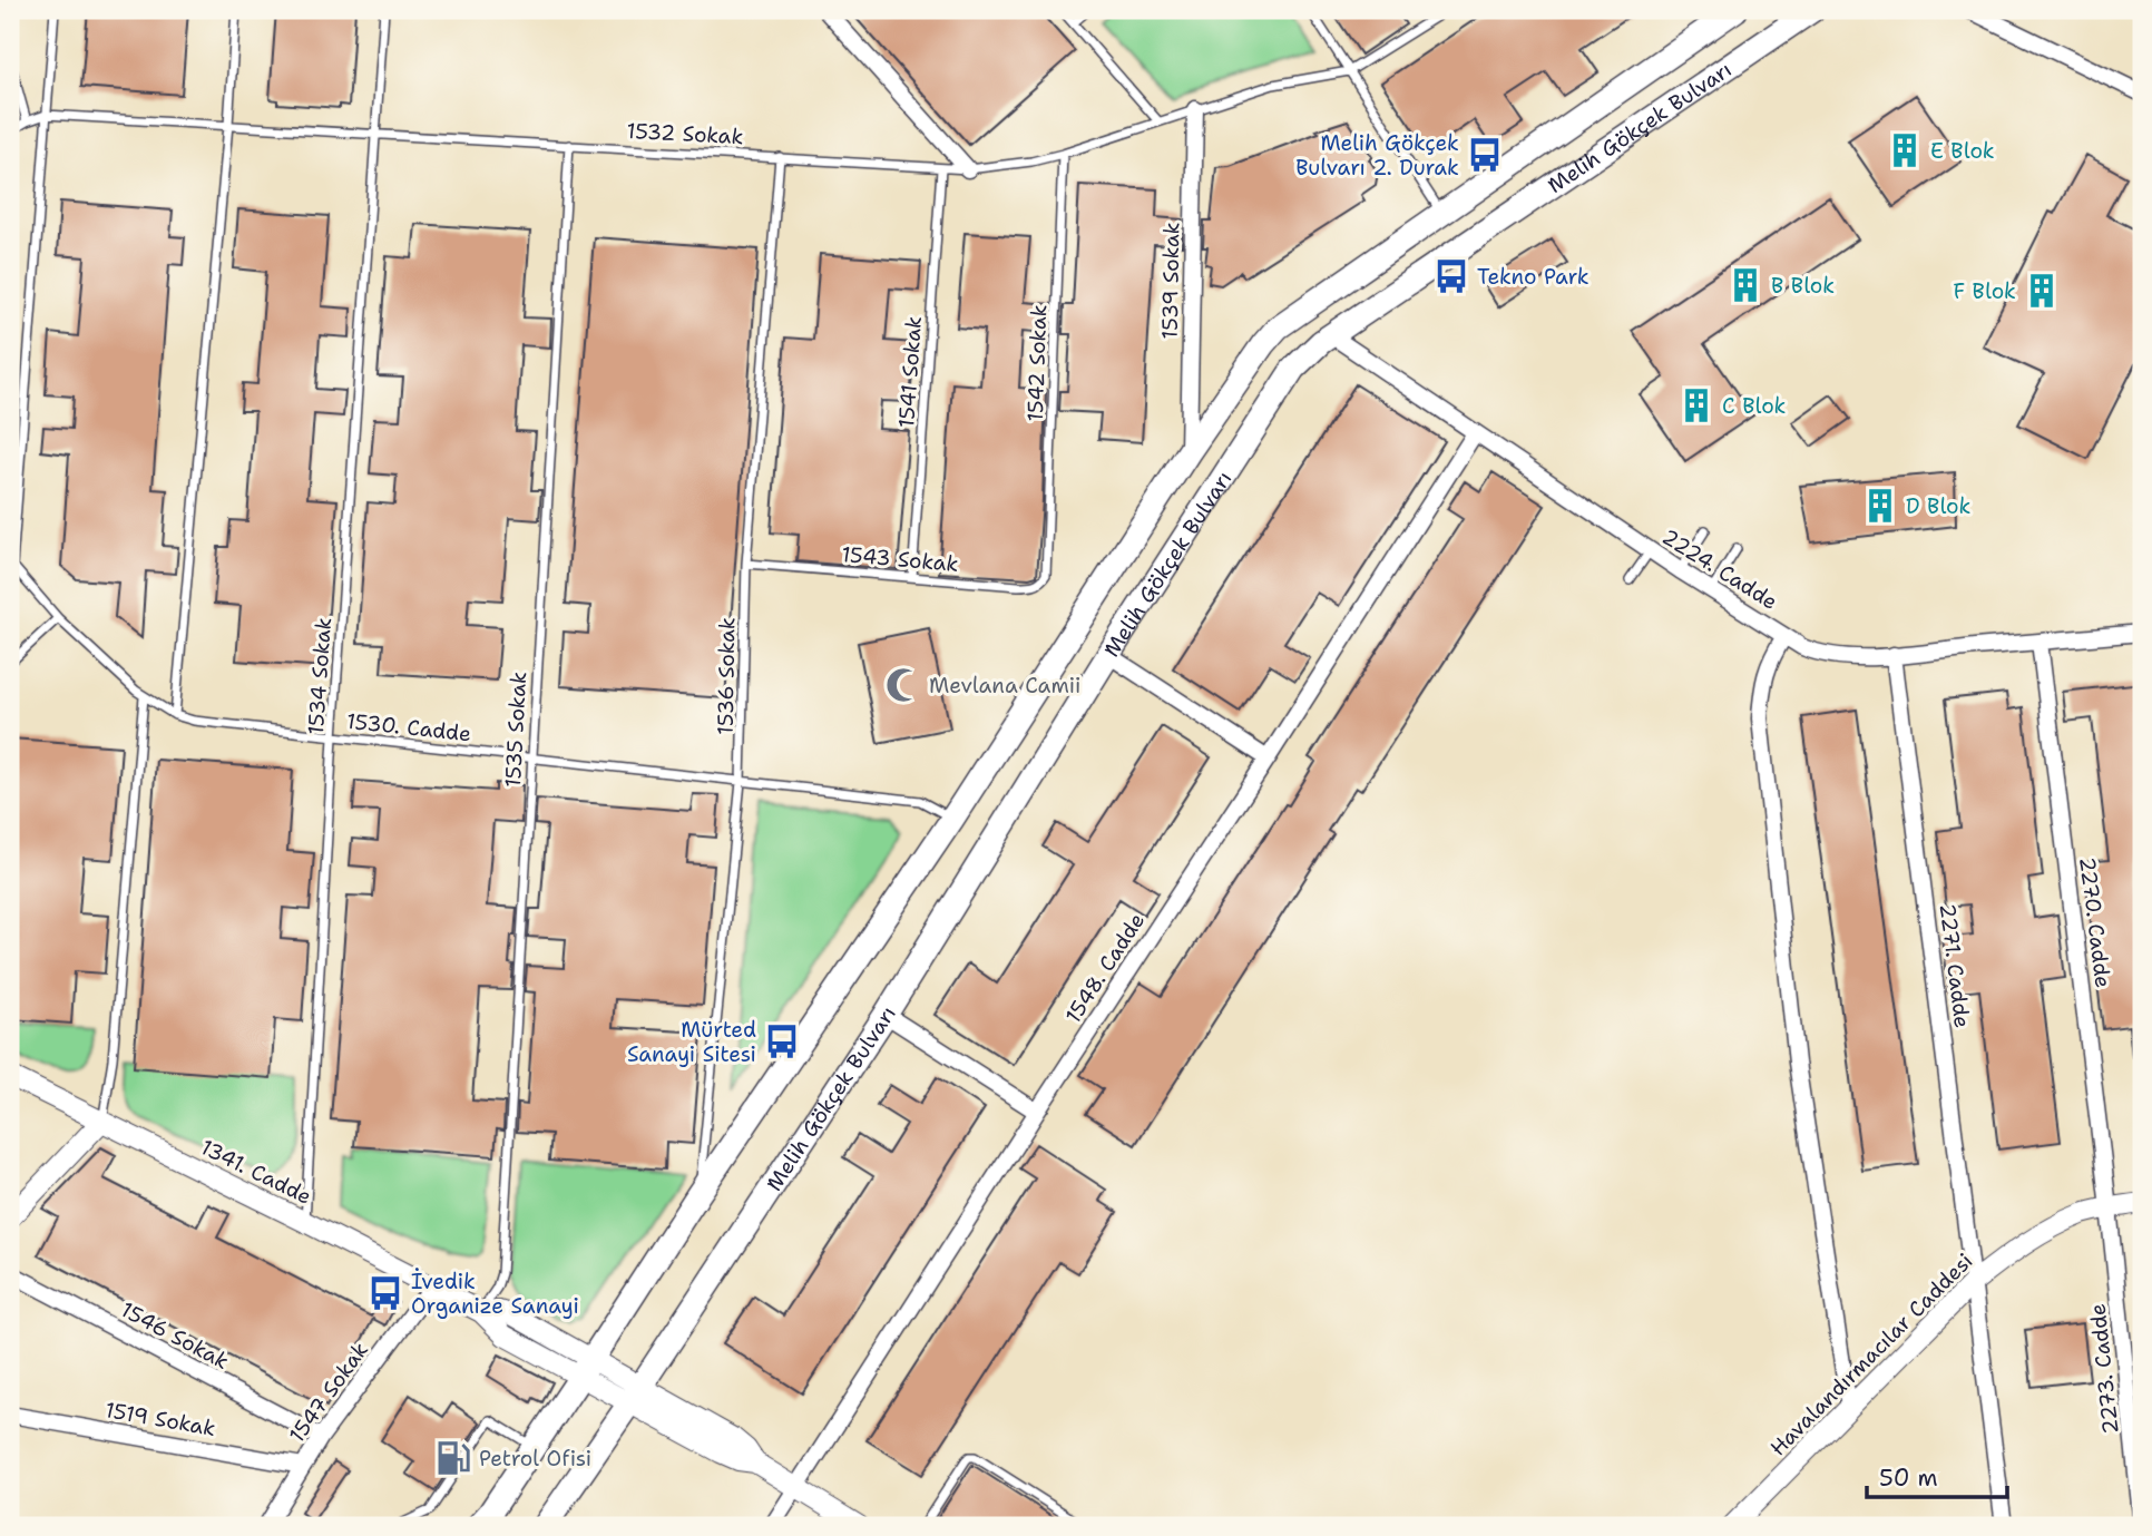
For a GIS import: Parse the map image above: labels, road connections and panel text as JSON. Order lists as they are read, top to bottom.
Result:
{
  "streets": {
    "main road": ["Melih Gökçek Bulvarı"],
    "street": [
      "1539 Sokak",
      "2224. Cadde",
      "2270. Cadde",
      "2271. Cadde",
      "1548. Cadde",
      "1341. Cadde",
      "1546 Sokak",
      "Havalandırmacılar Caddesi",
      "2273. Cadde",
      "1547 Sokak",
      "1519 Sokak"
    ],
    "lane": [
      "1532 Sokak",
      "1542 Sokak",
      "1541 Sokak",
      "1543 Sokak",
      "1534 Sokak",
      "1536 Sokak",
      "1530. Cadde",
      "1535 Sokak"
    ]
  },
  "crossings": [
    ["Melih Gökçek Bulvarı", "1539 Sokak"],
    ["Melih Gökçek Bulvarı", "2224. Cadde"],
    ["Melih Gökçek Bulvarı", "1536 Sokak"],
    ["Melih Gökçek Bulvarı", "1530. Cadde"],
    ["Melih Gökçek Bulvarı", "1341. Cadde"],
    ["1532 Sokak", "1539 Sokak"],
    ["1532 Sokak", "1542 Sokak"],
    ["1532 Sokak", "1541 Sokak"],
    ["1532 Sokak", "1534 Sokak"],
    ["1532 Sokak", "1536 Sokak"],
    ["1532 Sokak", "1535 Sokak"],
    ["1542 Sokak", "1543 Sokak"],
    ["1541 Sokak", "1543 Sokak"],
    ["1543 Sokak", "1536 Sokak"],
    ["2224. Cadde", "2270. Cadde"],
    ["2224. Cadde", "2271. Cadde"],
    ["2224. Cadde", "1548. Cadde"],
    ["1534 Sokak", "1530. Cadde"],
    ["1534 Sokak", "1341. Cadde"],
    ["1536 Sokak", "1530. Cadde"],
    ["1530. Cadde", "1535 Sokak"],
    ["1535 Sokak", "1341. Cadde"],
    ["2270. Cadde", "Havalandırmacılar Caddesi"],
    ["2270. Cadde", "2273. Cadde"],
    ["2271. Cadde", "Havalandırmacılar Caddesi"],
    ["1548. Cadde", "1341. Cadde"],
    ["1341. Cadde", "1547 Sokak"],
    ["1546 Sokak", "1547 Sokak"],
    ["Havalandırmacılar Caddesi", "2273. Cadde"],
    ["1547 Sokak", "1519 Sokak"]
  ],
  "places": {
    "building": [
      "E Blok",
      "B Blok",
      "F Blok",
      "C Blok",
      "D Blok"
    ],
    "bus stop": [
      "Melih Gökçek Bulvarı 2. Durak",
      "Tekno Park",
      "Mürted Sanayi Sitesi",
      "İvedik Organize Sanayi"
    ],
    "mosque": ["Mevlana Camii"],
    "fuel station": ["Petrol Ofisi"]
  },
  "scale_bar": "50 m"
}
